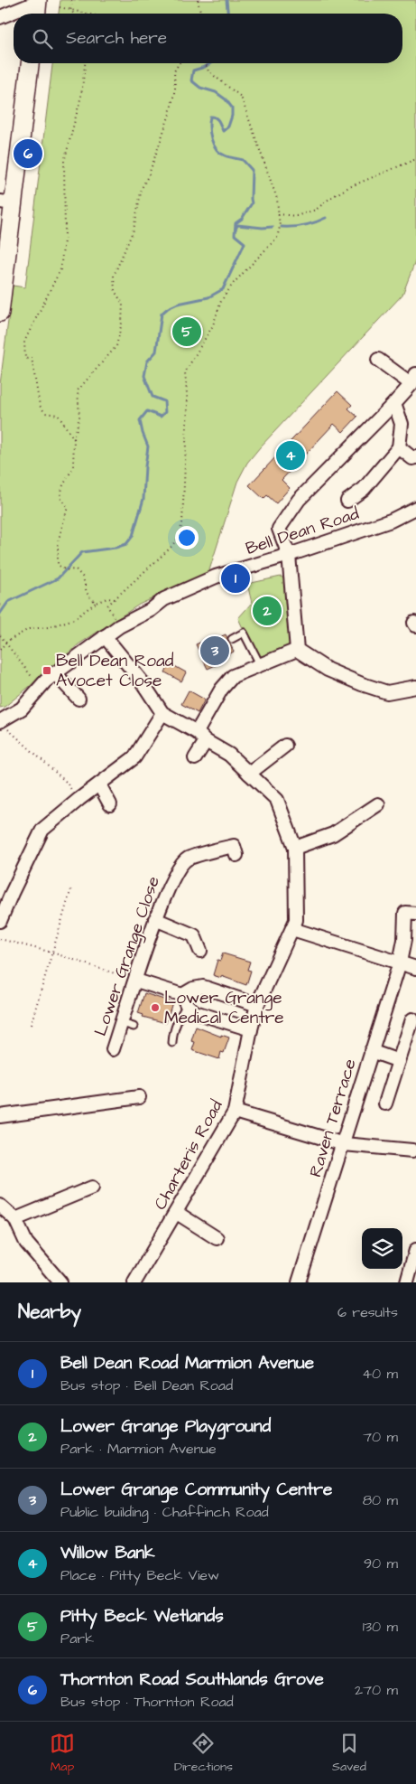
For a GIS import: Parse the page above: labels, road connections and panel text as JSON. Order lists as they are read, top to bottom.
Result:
{
  "streets": {
    "street": [
      "Bell Dean Road",
      "Lower Grange Close",
      "Raven Terrace",
      "Charteris Road"
    ]
  },
  "crossings": [
    ["Bell Dean Road", "Charteris Road"]
  ],
  "places": {
    "transit": ["Bell Dean Road Avocet Close"],
    "other": ["Lower Grange Medical Centre"]
  },
  "page": {
    "search": "Search here",
    "pins": [
      "6",
      "5",
      "4",
      "1",
      "2",
      "3"
    ],
    "heading": ["Nearby", "6 results"],
    "list": [
      {
        "mark": "1",
        "name": "Bell Dean Road Marmion Avenue",
        "note": "Bus stop · Bell Dean Road",
        "value": "40 m"
      },
      {
        "mark": "2",
        "name": "Lower Grange Playground",
        "note": "Park · Marmion Avenue",
        "value": "70 m"
      },
      {
        "mark": "3",
        "name": "Lower Grange Community Centre",
        "note": "Public building · Chaffinch Road",
        "value": "80 m"
      },
      {
        "mark": "4",
        "name": "Willow Bank",
        "note": "Place · Pitty Beck View",
        "value": "90 m"
      },
      {
        "mark": "5",
        "name": "Pitty Beck Wetlands",
        "note": "Park",
        "value": "130 m"
      },
      {
        "mark": "6",
        "name": "Thornton Road Southlands Grove",
        "note": "Bus stop · Thornton Road",
        "value": "270 m"
      }
    ],
    "nav": ["Map", "Directions", "Saved"]
  }
}
